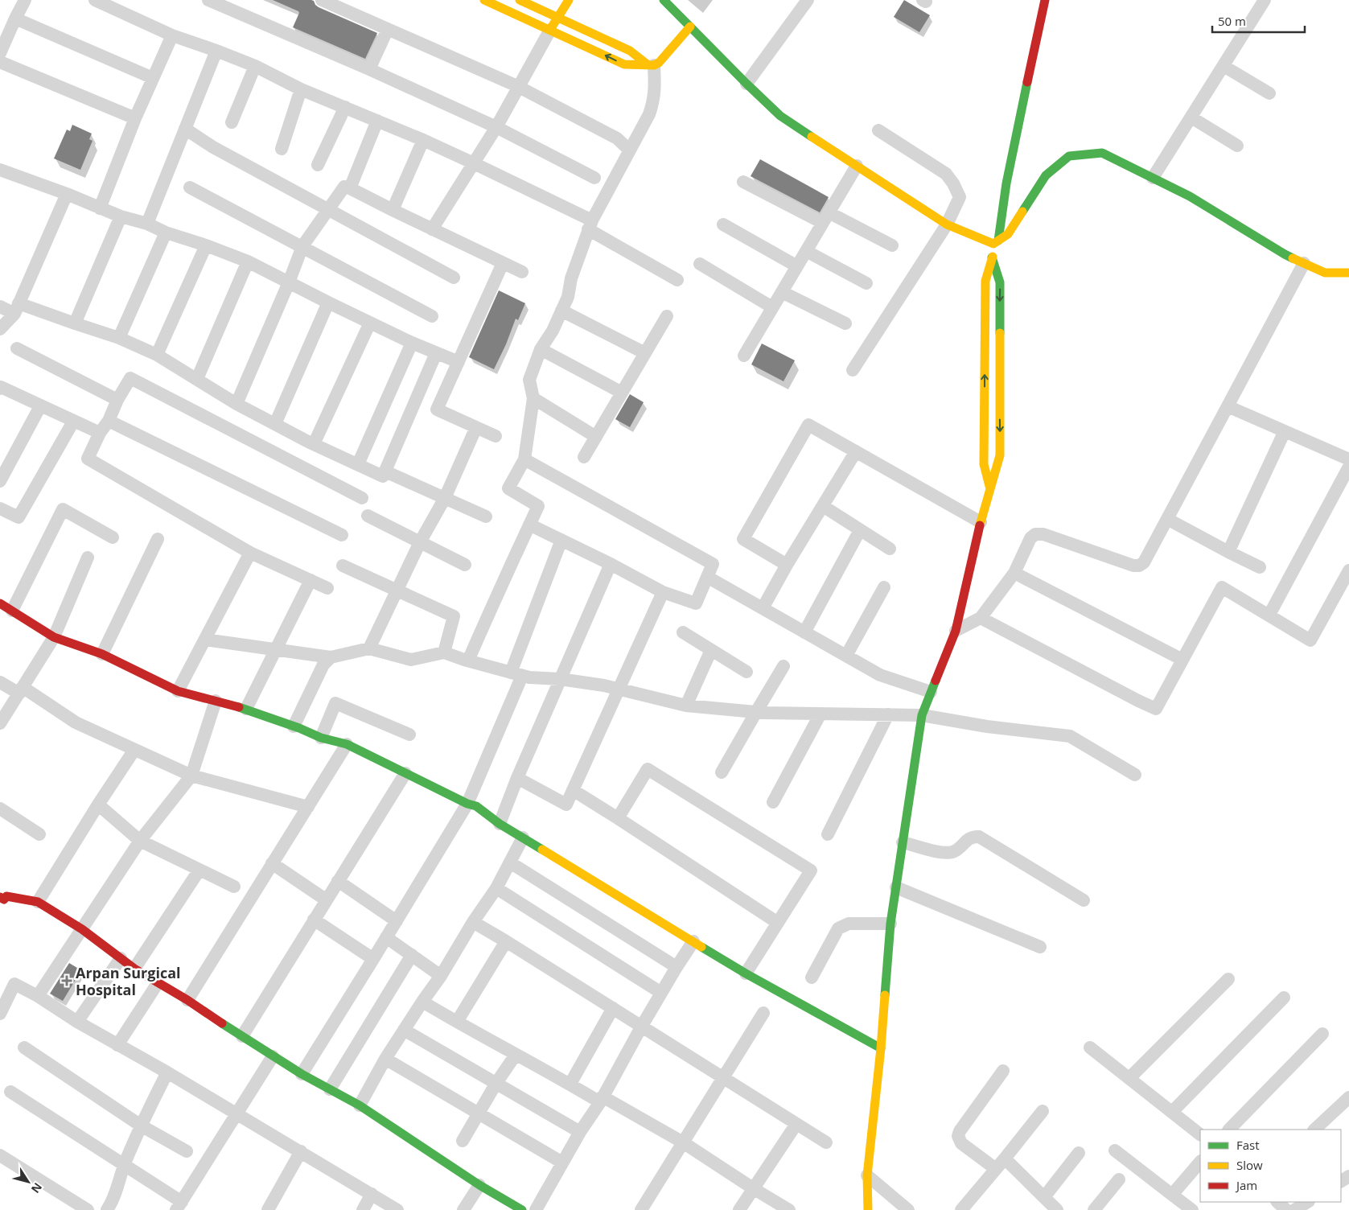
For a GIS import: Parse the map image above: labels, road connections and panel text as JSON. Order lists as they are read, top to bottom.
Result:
{
  "places": {
    "health": ["Arpan Surgical Hospital"]
  },
  "legend": ["Fast", "Slow", "Jam"],
  "scale_bar": "50 m",
  "north": "bottom right"
}
